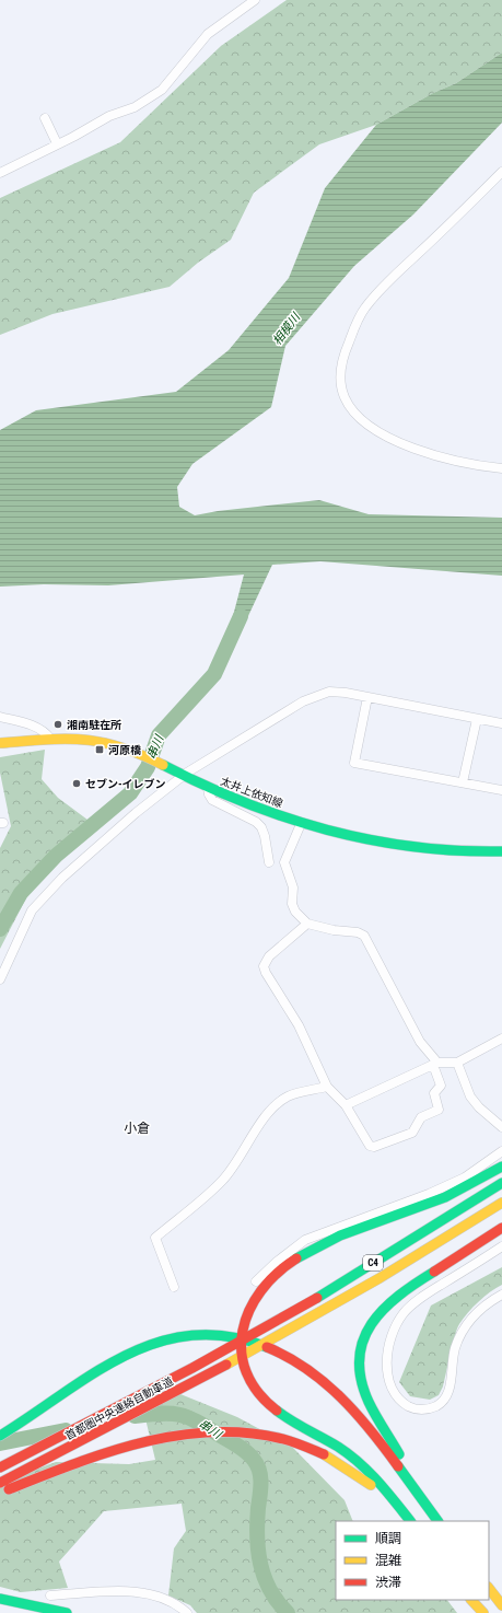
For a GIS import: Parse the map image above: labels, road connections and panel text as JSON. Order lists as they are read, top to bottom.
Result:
{
  "streets": {
    "main road": ["太井上依知線", "C4", "首都圏中央連絡自動車道"]
  },
  "districts": ["小倉"],
  "water": ["相模川", "串川"],
  "places": {
    "other": ["湘南駐在所", "セブン-イレブン"],
    "transit": ["河原橋"]
  },
  "legend": ["順調", "混雑", "渋滞"]
}
